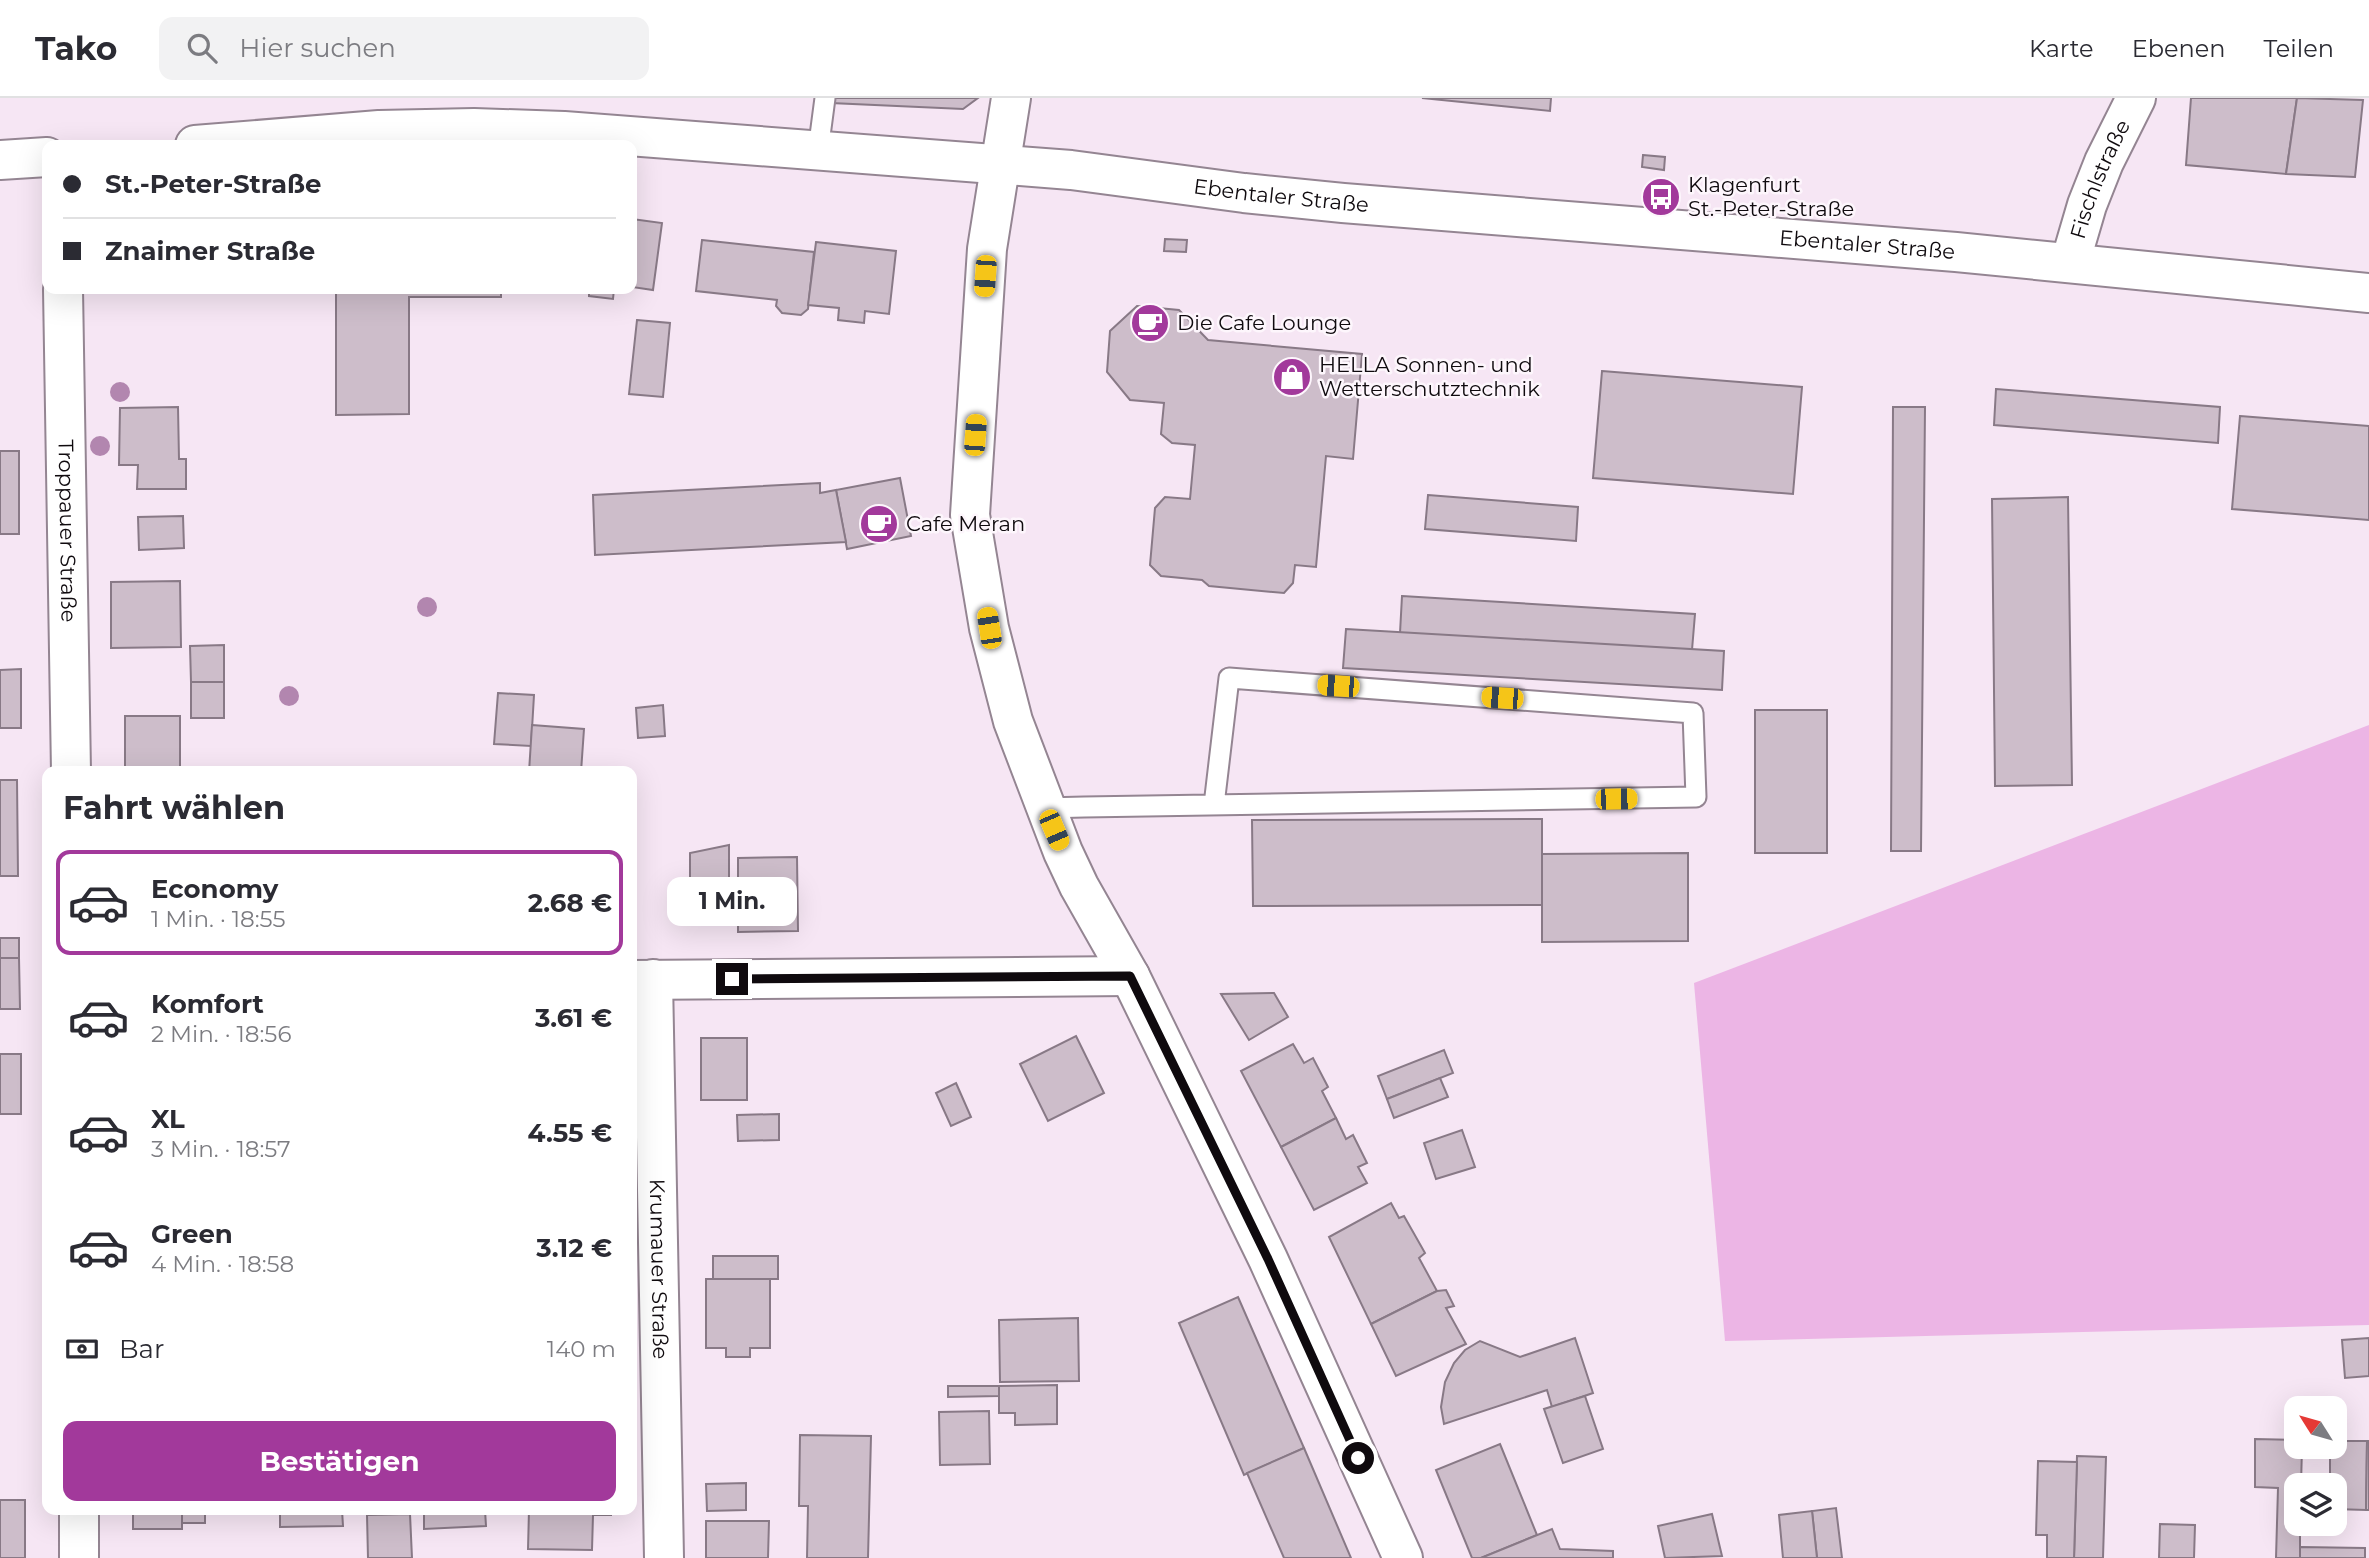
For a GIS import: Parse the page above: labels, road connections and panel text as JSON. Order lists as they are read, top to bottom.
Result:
{
  "streets": {
    "street": [
      "Fischlstraße",
      "Ebentaler Straße",
      "Troppauer Straße",
      "Krumauer Straße"
    ]
  },
  "crossings": [
    ["Fischlstraße", "Ebentaler Straße"]
  ],
  "places": {
    "bus stop": ["Klagenfurt St.-Peter-Straße"],
    "cafe": ["Die Cafe Lounge", "Cafe Meran"],
    "shop": ["HELLA Sonnen- und Wetterschutztechnik"]
  },
  "north": "top left",
  "page": {
    "header": "Tako",
    "search": "Hier suchen",
    "nav": ["Karte", "Ebenen", "Teilen"],
    "banner": ["St.-Peter-Straße", "Znaimer Straße"],
    "heading": "Fahrt wählen",
    "list": [
      {
        "name": "Economy",
        "note": "1 Min. · 18:55",
        "value": "2.68 €"
      },
      {
        "name": "Komfort",
        "note": "2 Min. · 18:56",
        "value": "3.61 €"
      },
      {
        "name": "XL",
        "note": "3 Min. · 18:57",
        "value": "4.55 €"
      },
      {
        "name": "Green",
        "note": "4 Min. · 18:58",
        "value": "3.12 €"
      }
    ],
    "bubble": "1 Min.",
    "pay": ["Bar", "140 m"],
    "buttons": "Bestätigen"
  }
}
